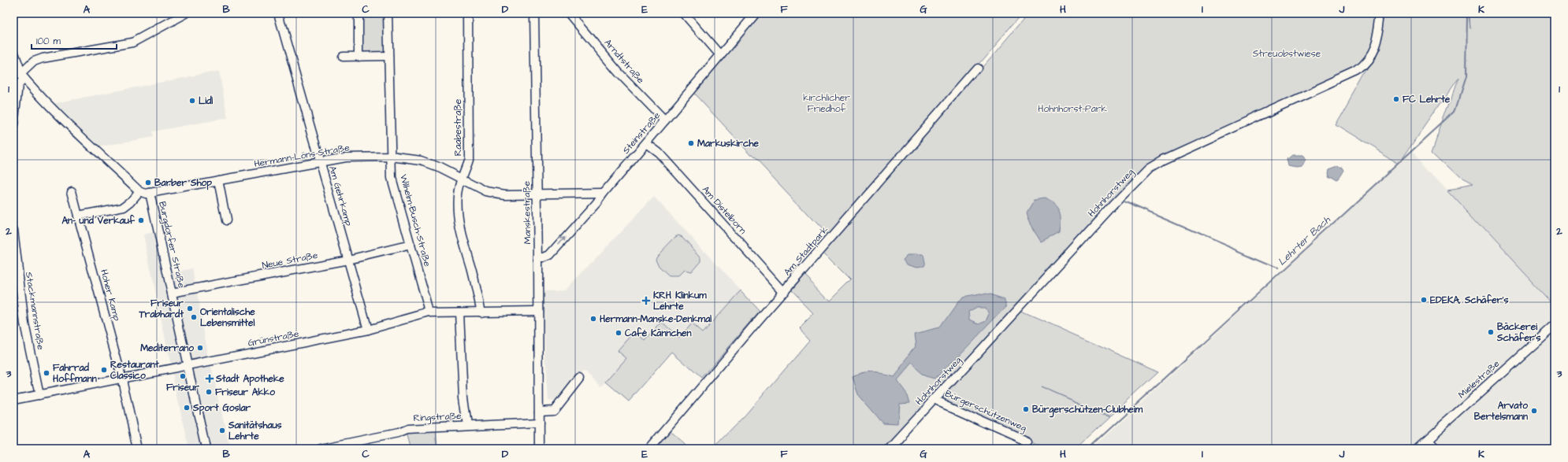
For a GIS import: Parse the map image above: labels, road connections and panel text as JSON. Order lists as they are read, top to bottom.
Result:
{
  "streets": {
    "street": [
      "Arndtstraße",
      "Raabestraße",
      "Steinstraße",
      "Hermann-Löns-Straße",
      "Hohnhorstweg",
      "Am Gehrkamp",
      "Am Distelborn",
      "Manskestraße",
      "Wilhelm-Busch-Straße",
      "Burgdorfer Straße",
      "Am Stadtpark",
      "Neue Straße",
      "Hoher Kamp",
      "Stackmannstraße",
      "Grünstraße",
      "Mielestraße",
      "Bürgerschützenweg",
      "Ringstraße"
    ]
  },
  "crossings": [
    ["Arndtstraße", "Steinstraße"],
    ["Raabestraße", "Hermann-Löns-Straße"],
    ["Raabestraße", "Grünstraße"],
    ["Steinstraße", "Hermann-Löns-Straße"],
    ["Steinstraße", "Am Distelborn"],
    ["Steinstraße", "Manskestraße"],
    ["Hermann-Löns-Straße", "Am Gehrkamp"],
    ["Hermann-Löns-Straße", "Manskestraße"],
    ["Hermann-Löns-Straße", "Wilhelm-Busch-Straße"],
    ["Hermann-Löns-Straße", "Burgdorfer Straße"],
    ["Hohnhorstweg", "Bürgerschützenweg"],
    ["Am Gehrkamp", "Neue Straße"],
    ["Am Gehrkamp", "Grünstraße"],
    ["Am Distelborn", "Am Stadtpark"],
    ["Manskestraße", "Grünstraße"],
    ["Manskestraße", "Ringstraße"],
    ["Wilhelm-Busch-Straße", "Neue Straße"],
    ["Wilhelm-Busch-Straße", "Grünstraße"],
    ["Burgdorfer Straße", "Neue Straße"],
    ["Burgdorfer Straße", "Grünstraße"],
    ["Hoher Kamp", "Grünstraße"],
    ["Stackmannstraße", "Grünstraße"]
  ],
  "water": ["Lehrter Bach"],
  "parks": ["Streuobstwiese", "kirchlicher Friedhof", "Hohnhorst-Park"],
  "places": {
    "other": [
      "FC Lehrte",
      "Lidl",
      "Markuskirche",
      "Barber Shop",
      "An- und Verkauf",
      "EDEKA, Schäfer's",
      "Friseur Trabhardt",
      "Orientalische Lebensmittel",
      "Hermann-Manske-Denkmal",
      "Bäckerei Schäfer's",
      "Café Kännchen",
      "Mediterrano",
      "Restaurant Classico",
      "Fahrrad Hoffmann",
      "Friseur",
      "Friseur Akko",
      "Sport Goslar",
      "Bürgerschützen-Clubheim",
      "Arvato Bertelsmann",
      "Sanitätshaus Lehrte"
    ],
    "health": ["KRH Klinkum Lehrte", "Stadt Apotheke"]
  },
  "scale_bar": "100 m",
  "grid": {
    "columns": [
      "A",
      "B",
      "C",
      "D",
      "E",
      "F",
      "G",
      "H",
      "I",
      "J",
      "K"
    ],
    "rows": ["1", "2", "3"]
  }
}
